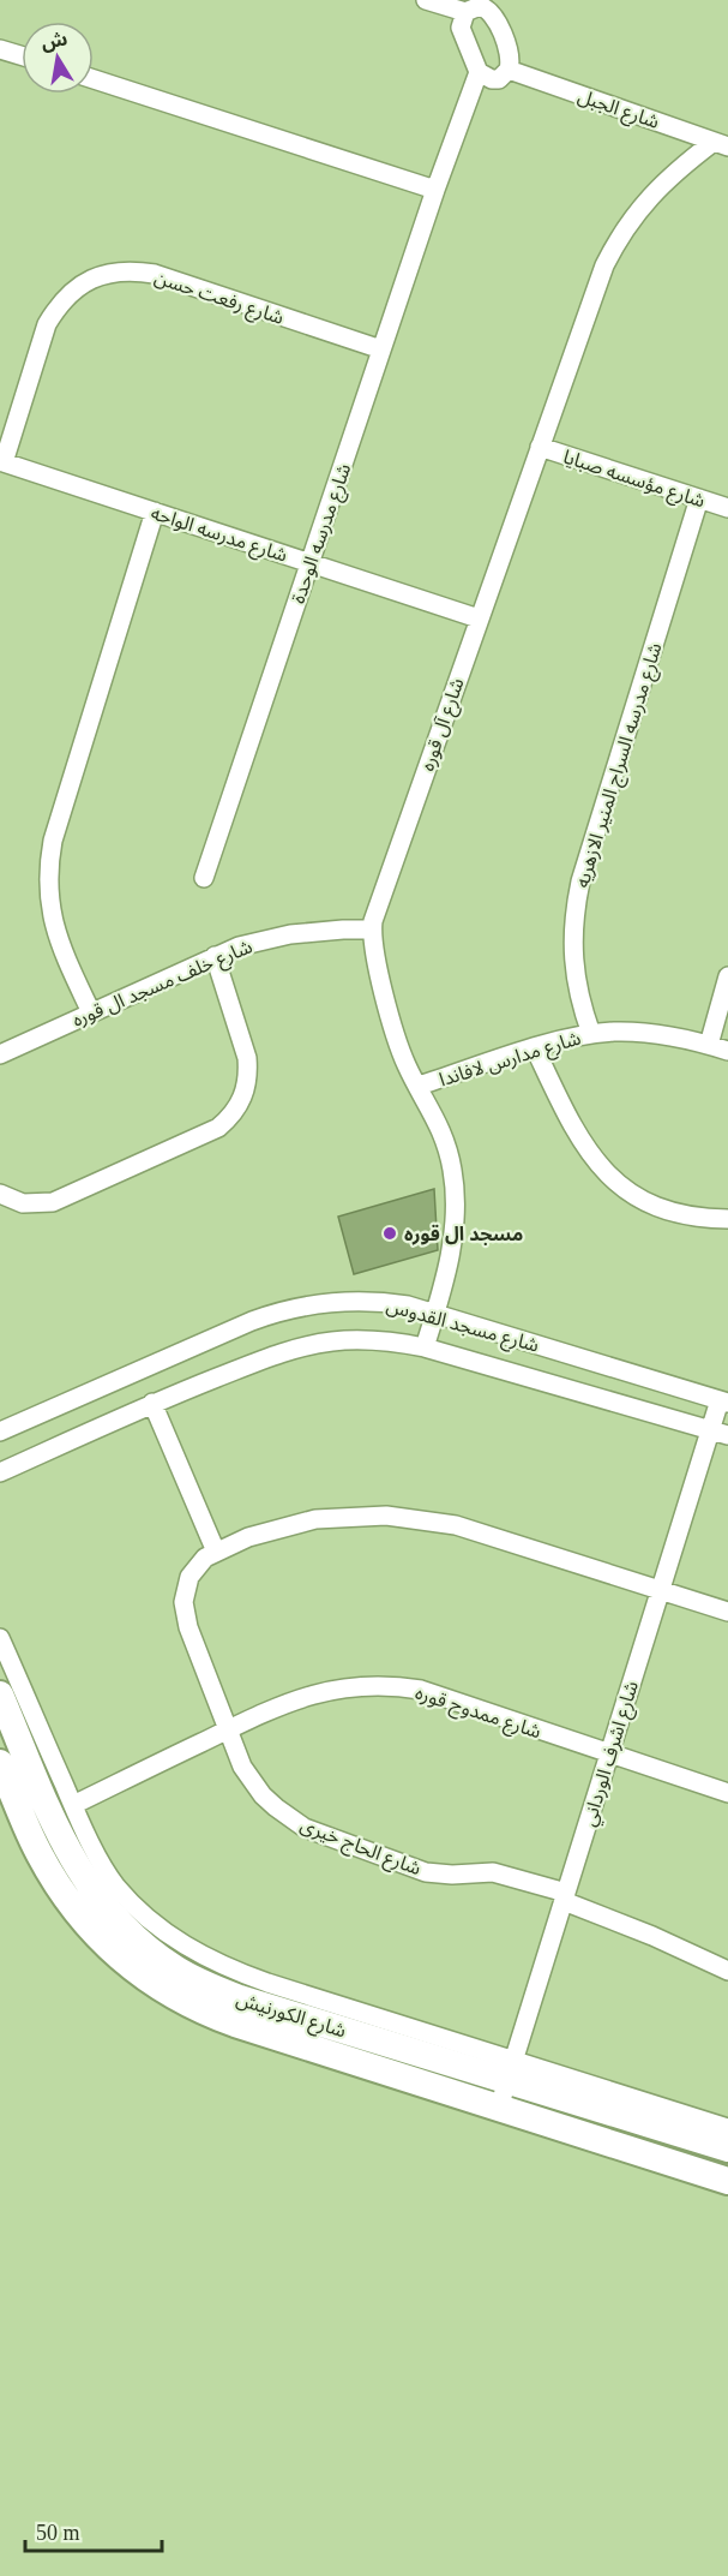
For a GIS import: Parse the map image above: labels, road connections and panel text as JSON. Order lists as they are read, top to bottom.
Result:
{
  "streets": {
    "street": [
      "شارع الجبل",
      "شارع رفعت حسن",
      "شارع مؤسسه صبايا",
      "شارع مدرسه الواحه",
      "شارع مدرسه الوحدة",
      "شارع آل قوره",
      "شارع مدرسه السراج المنير الازهريه",
      "شارع خلف مسجد ال قوره",
      "شارع مدارس لافاندا",
      "شارع مسجد القدوس",
      "شارع ممدوح قوره",
      "شارع اشرف الورداني",
      "شارع الحاج خيرى",
      "شارع الكورنيش"
    ]
  },
  "crossings": [
    ["شارع الجبل", "شارع آل قوره"],
    ["شارع رفعت حسن", "شارع مدرسه الواحه"],
    ["شارع رفعت حسن", "شارع مدرسه الوحدة"],
    ["شارع مؤسسه صبايا", "شارع آل قوره"],
    ["شارع مؤسسه صبايا", "شارع مدرسه السراج المنير الازهريه"],
    ["شارع مدرسه الواحه", "شارع مدرسه الوحدة"],
    ["شارع مدرسه الواحه", "شارع آل قوره"],
    ["شارع آل قوره", "شارع خلف مسجد ال قوره"],
    ["شارع آل قوره", "شارع مدارس لافاندا"],
    ["شارع آل قوره", "شارع مسجد القدوس"],
    ["شارع مدرسه السراج المنير الازهريه", "شارع مدارس لافاندا"],
    ["شارع مسجد القدوس", "شارع اشرف الورداني"],
    ["شارع ممدوح قوره", "شارع اشرف الورداني"],
    ["شارع ممدوح قوره", "شارع الحاج خيرى"],
    ["شارع اشرف الورداني", "شارع الحاج خيرى"],
    ["شارع اشرف الورداني", "شارع الكورنيش"]
  ],
  "places": ["مسجد ال قوره"],
  "scale_bar": "50 m",
  "north": "top"
}
